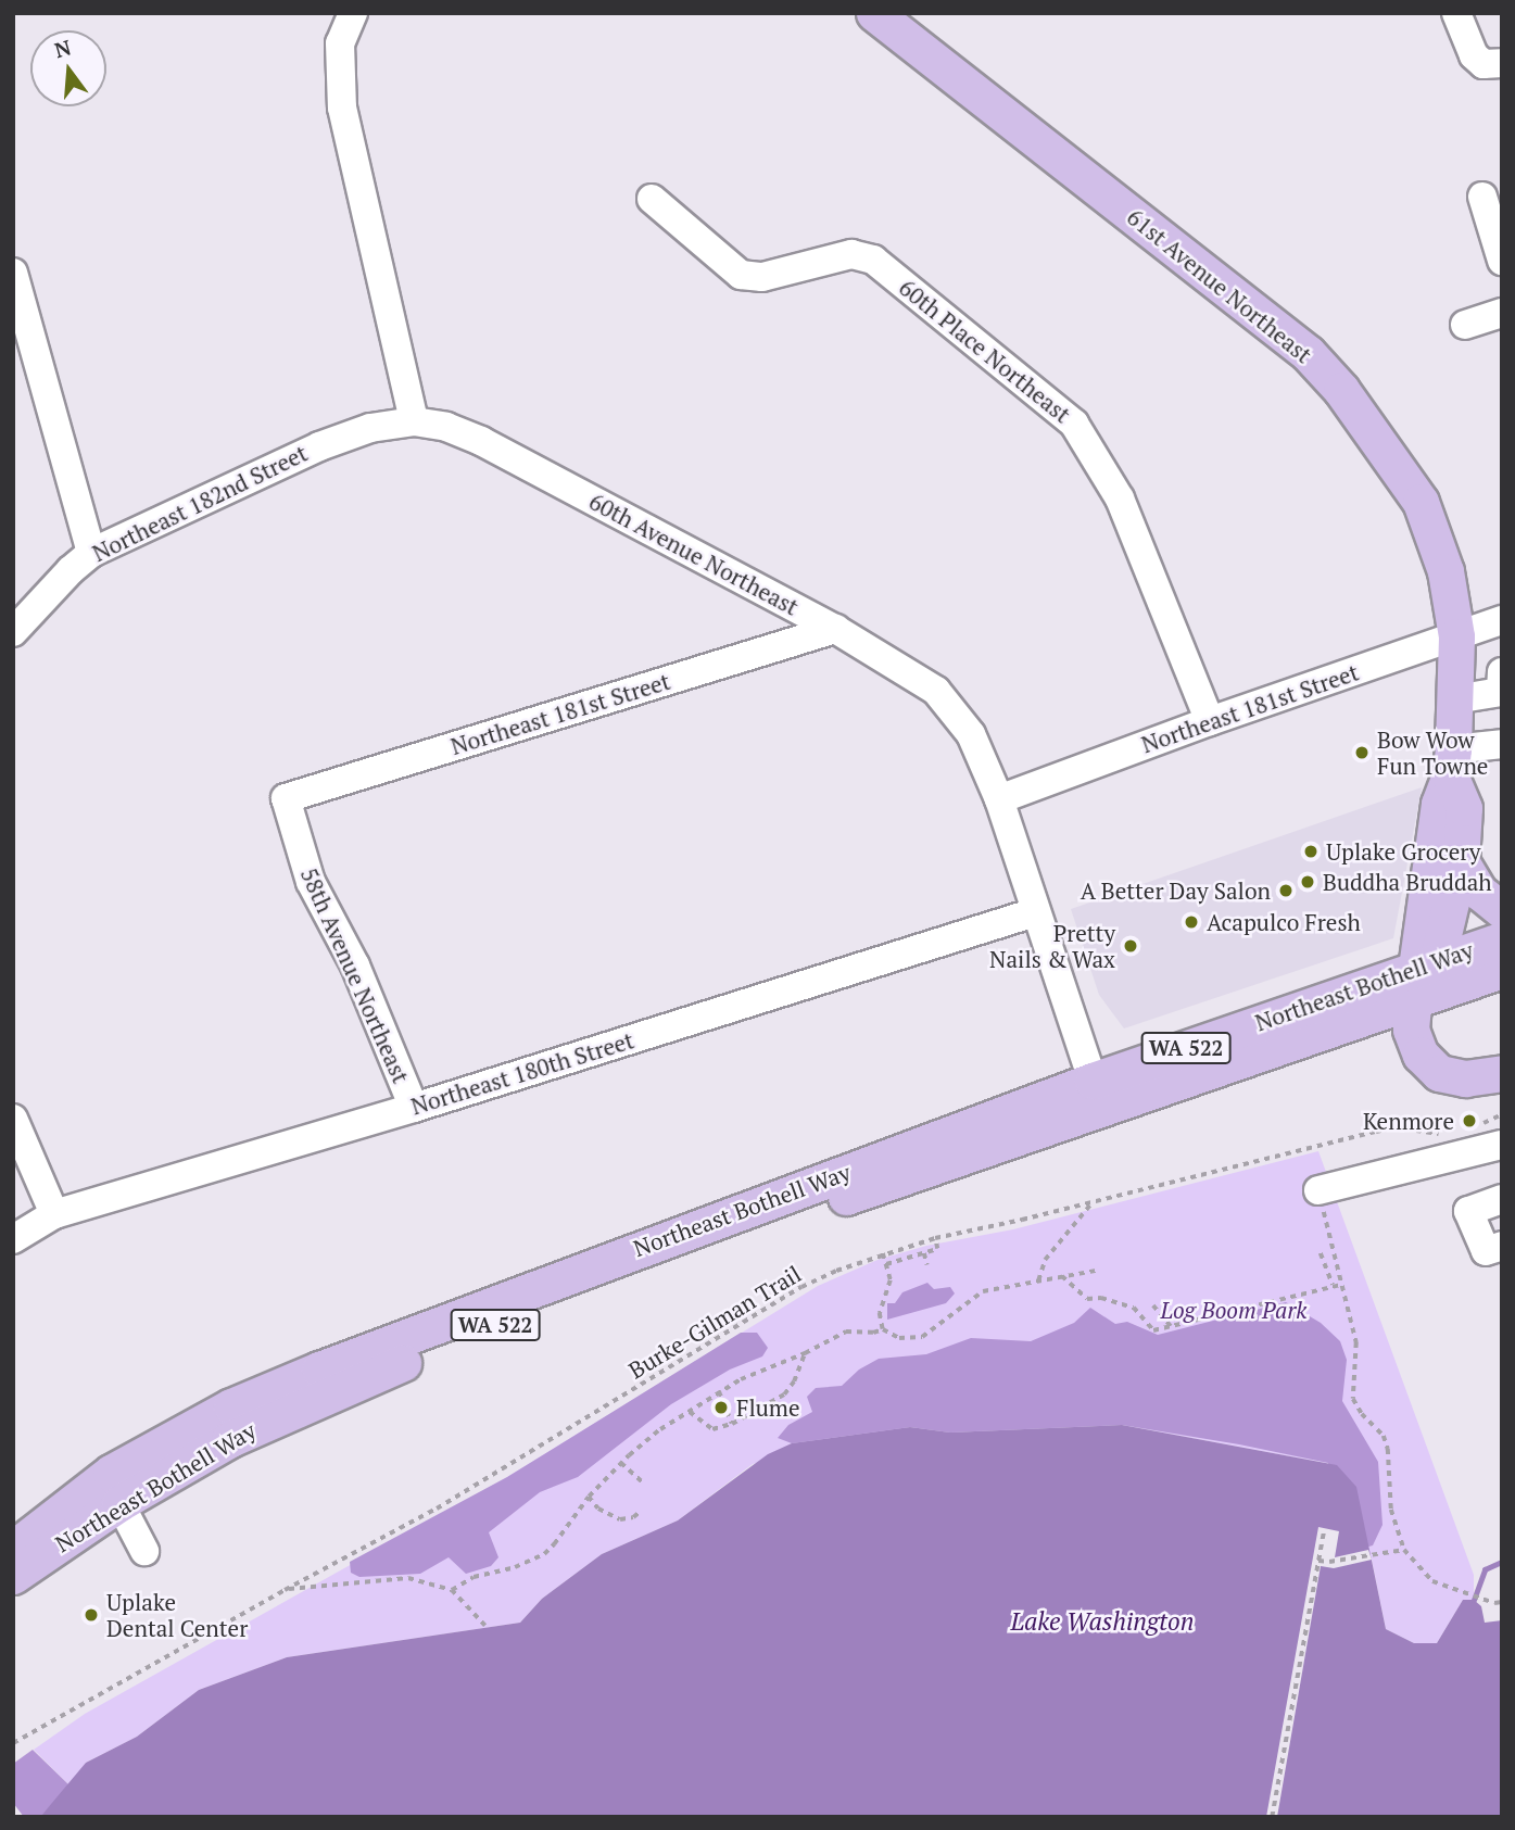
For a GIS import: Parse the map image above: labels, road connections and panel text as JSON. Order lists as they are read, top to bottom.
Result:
{
  "streets": {
    "main road": ["61st Avenue Northeast", "Northeast Bothell Way", "WA 522"],
    "street": [
      "60th Place Northeast",
      "Northeast 182nd Street",
      "60th Avenue Northeast",
      "Northeast 181st Street",
      "58th Avenue Northeast",
      "Northeast 180th Street"
    ],
    "path": ["Burke-Gilman Trail"]
  },
  "crossings": [
    ["61st Avenue Northeast", "Northeast 181st Street"],
    ["61st Avenue Northeast", "Northeast Bothell Way"],
    ["60th Place Northeast", "Northeast 181st Street"],
    ["Northeast 182nd Street", "60th Avenue Northeast"],
    ["60th Avenue Northeast", "Northeast 181st Street"],
    ["60th Avenue Northeast", "Northeast Bothell Way"],
    ["60th Avenue Northeast", "Northeast 180th Street"],
    ["Northeast 181st Street", "58th Avenue Northeast"],
    ["58th Avenue Northeast", "Northeast 180th Street"]
  ],
  "water": ["Lake Washington"],
  "parks": ["Log Boom Park"],
  "places": [
    "Bow Wow Fun Towne",
    "Uplake Grocery",
    "Buddha Bruddah",
    "A Better Day Salon",
    "Acapulco Fresh",
    "Pretty Nails & Wax",
    "Kenmore",
    "Flume",
    "Uplake Dental Center"
  ],
  "north": "top"
}
